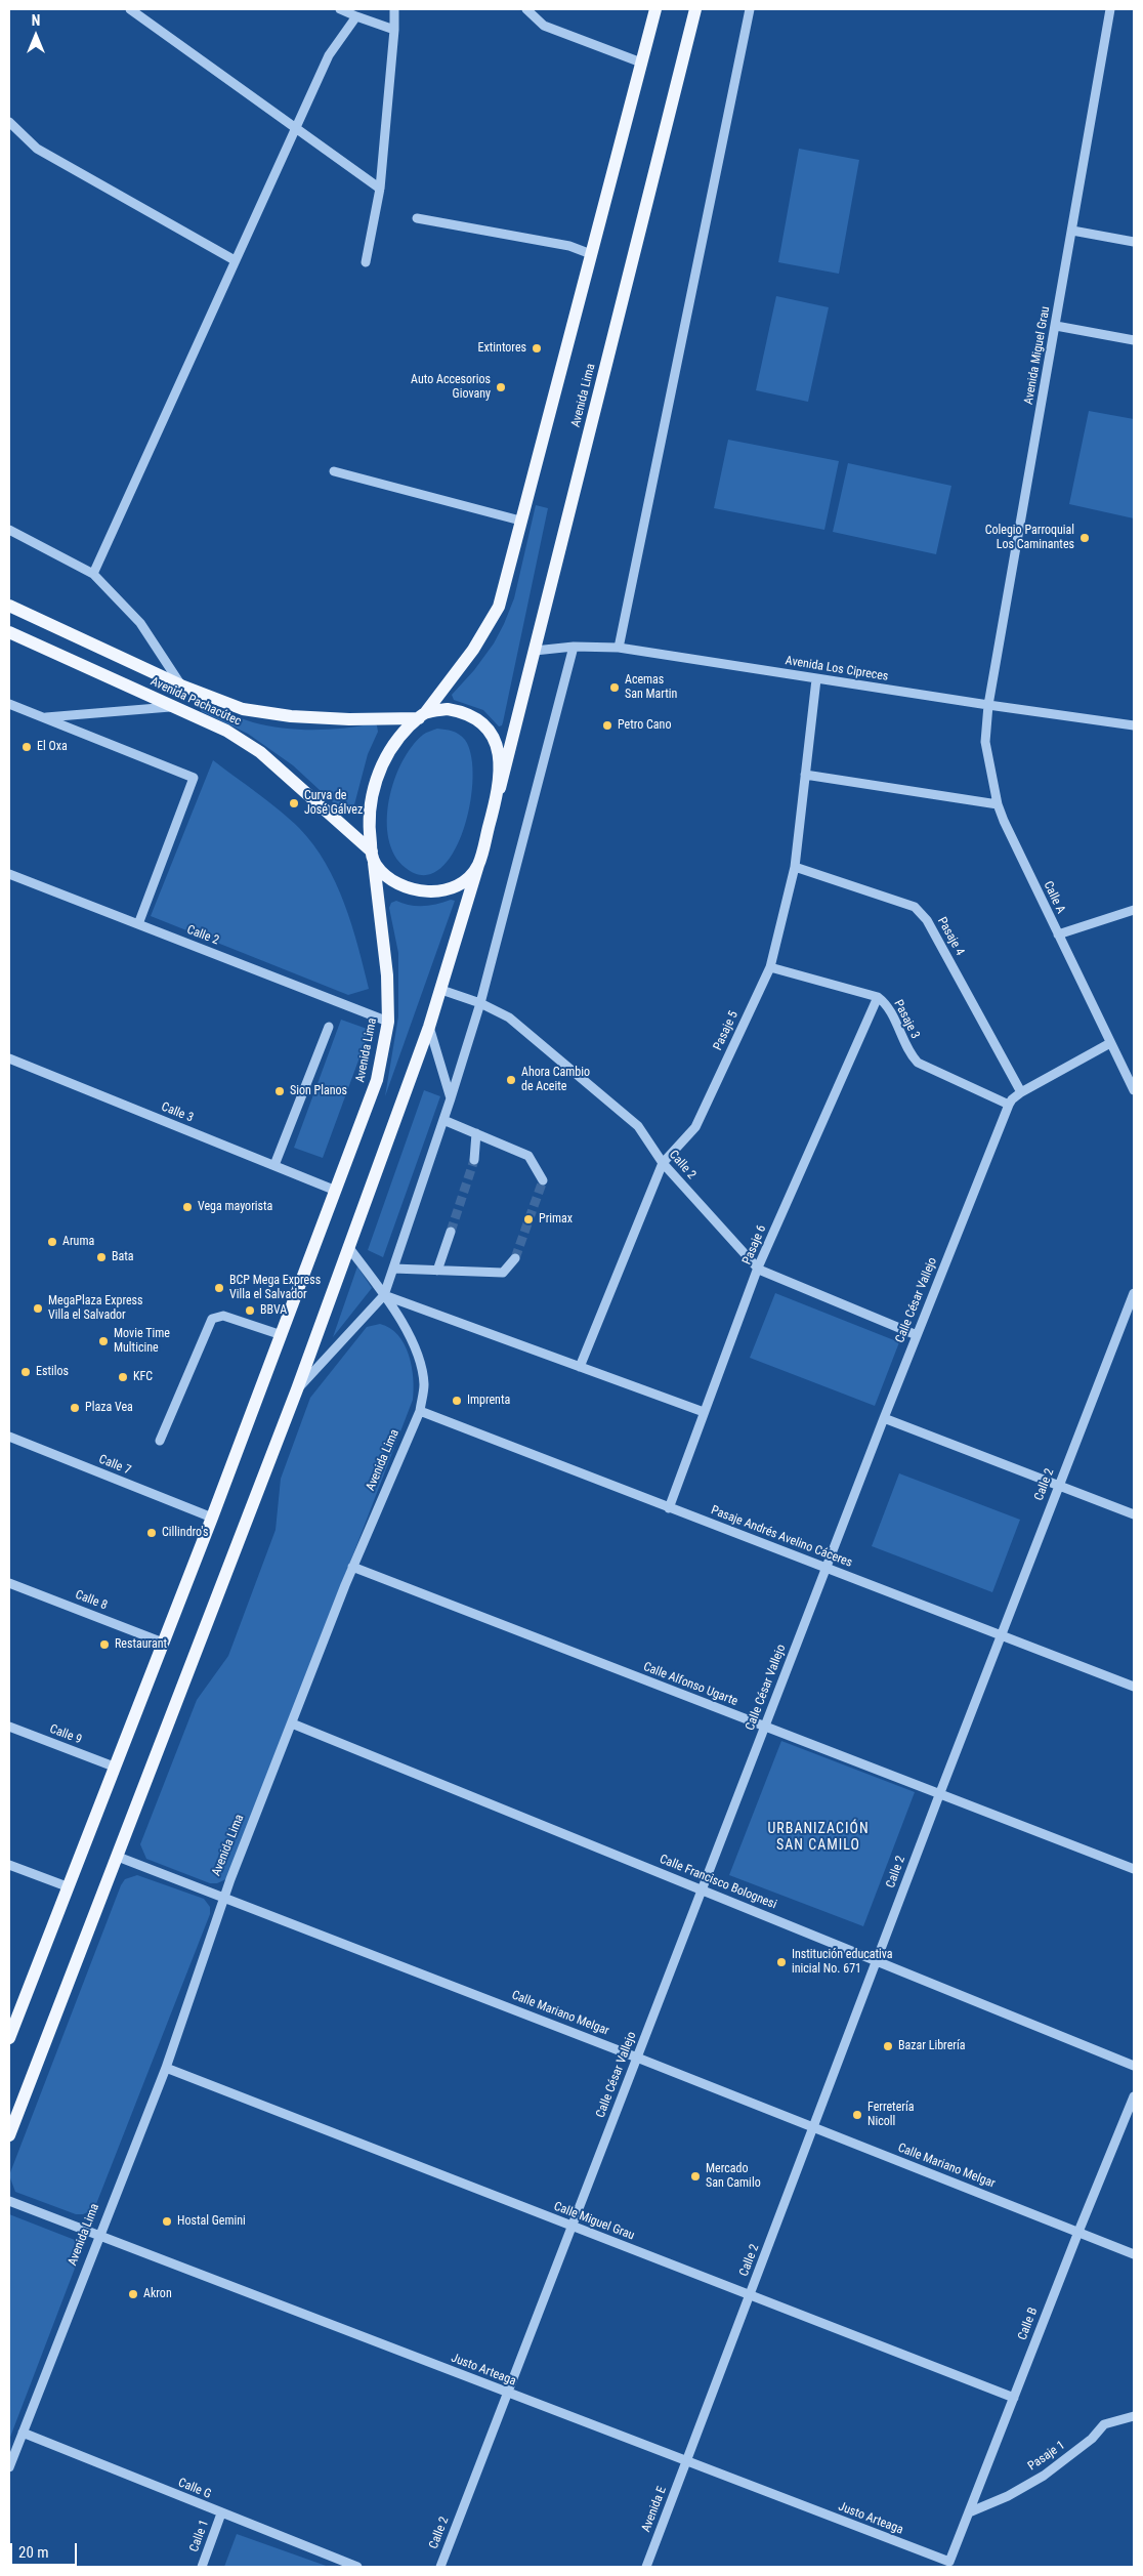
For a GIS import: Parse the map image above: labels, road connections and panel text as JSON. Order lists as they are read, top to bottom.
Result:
{
  "streets": {
    "main road": ["Avenida Lima", "Avenida Pachacútec"],
    "street": [
      "Avenida Miguel Grau",
      "Avenida Los Cipreces",
      "Calle A",
      "Calle 2",
      "Pasaje 4",
      "Pasaje 3",
      "Pasaje 5",
      "Calle 3",
      "Pasaje 6",
      "Calle César Vallejo",
      "Calle 7",
      "Pasaje Andrés Avelino Cáceres",
      "Calle 8",
      "Calle Alfonso Ugarte",
      "Calle 9",
      "Calle Francisco Bolognesi",
      "Calle Mariano Melgar",
      "Calle Miguel Grau",
      "Calle B",
      "Justo Arteaga",
      "Pasaje 1",
      "Calle G",
      "Avenida E",
      "Calle 1"
    ]
  },
  "crossings": [
    ["Avenida Miguel Grau", "Avenida Los Cipreces"],
    ["Avenida Miguel Grau", "Calle A"],
    ["Avenida Lima", "Avenida Los Cipreces"],
    ["Avenida Lima", "Avenida Pachacútec"],
    ["Avenida Lima", "Calle 2"],
    ["Avenida Lima", "Calle 3"],
    ["Avenida Lima", "Calle 7"],
    ["Avenida Lima", "Pasaje Andrés Avelino Cáceres"],
    ["Avenida Lima", "Calle 8"],
    ["Avenida Lima", "Calle Alfonso Ugarte"],
    ["Avenida Lima", "Calle 9"],
    ["Avenida Lima", "Calle Francisco Bolognesi"],
    ["Avenida Lima", "Calle Mariano Melgar"],
    ["Avenida Lima", "Calle Miguel Grau"],
    ["Avenida Lima", "Justo Arteaga"],
    ["Avenida Lima", "Calle G"],
    ["Avenida Los Cipreces", "Calle A"],
    ["Avenida Los Cipreces", "Pasaje 5"],
    ["Calle A", "Calle César Vallejo"],
    ["Calle 2", "Pasaje 5"],
    ["Calle 2", "Pasaje 6"],
    ["Calle 2", "Calle César Vallejo"],
    ["Calle 2", "Pasaje Andrés Avelino Cáceres"],
    ["Calle 2", "Calle Alfonso Ugarte"],
    ["Calle 2", "Calle Francisco Bolognesi"],
    ["Calle 2", "Calle Mariano Melgar"],
    ["Calle 2", "Calle Miguel Grau"],
    ["Calle 2", "Justo Arteaga"],
    ["Calle 2", "Avenida E"],
    ["Pasaje 4", "Pasaje 5"],
    ["Pasaje 4", "Calle César Vallejo"],
    ["Pasaje 3", "Pasaje 5"],
    ["Pasaje 3", "Pasaje 6"],
    ["Pasaje 3", "Calle César Vallejo"],
    ["Pasaje 6", "Pasaje Andrés Avelino Cáceres"],
    ["Calle César Vallejo", "Pasaje Andrés Avelino Cáceres"],
    ["Calle César Vallejo", "Calle Alfonso Ugarte"],
    ["Calle César Vallejo", "Calle Francisco Bolognesi"],
    ["Calle César Vallejo", "Calle Mariano Melgar"],
    ["Calle César Vallejo", "Calle Miguel Grau"],
    ["Calle César Vallejo", "Justo Arteaga"],
    ["Calle Mariano Melgar", "Calle B"],
    ["Calle Miguel Grau", "Calle B"],
    ["Calle B", "Justo Arteaga"],
    ["Calle B", "Pasaje 1"],
    ["Justo Arteaga", "Avenida E"],
    ["Calle G", "Calle 1"]
  ],
  "districts": ["URBANIZACIÓN SAN CAMILO"],
  "places": [
    "Extintores",
    "Auto Accesorios Giovany",
    "Colegio Parroquial Los Caminantes",
    "Acemas San Martin",
    "Petro Cano",
    "El Oxa",
    "Curva de José Gálvez",
    "Ahora Cambio de Aceite",
    "Sion Planos",
    "Vega mayorista",
    "Primax",
    "Aruma",
    "Bata",
    "BCP Mega Express Villa el Salvador",
    "MegaPlaza Express Villa el Salvador",
    "BBVA",
    "Movie Time Multicine",
    "Estilos",
    "KFC",
    "Imprenta",
    "Plaza Vea",
    "Cillindro's",
    "Restaurant",
    "Institución educativa inicial No. 671",
    "Bazar Librería",
    "Ferretería Nicoll",
    "Mercado San Camilo",
    "Hostal Gemini",
    "Akron"
  ],
  "scale_bar": "20 m",
  "north": "top"
}
